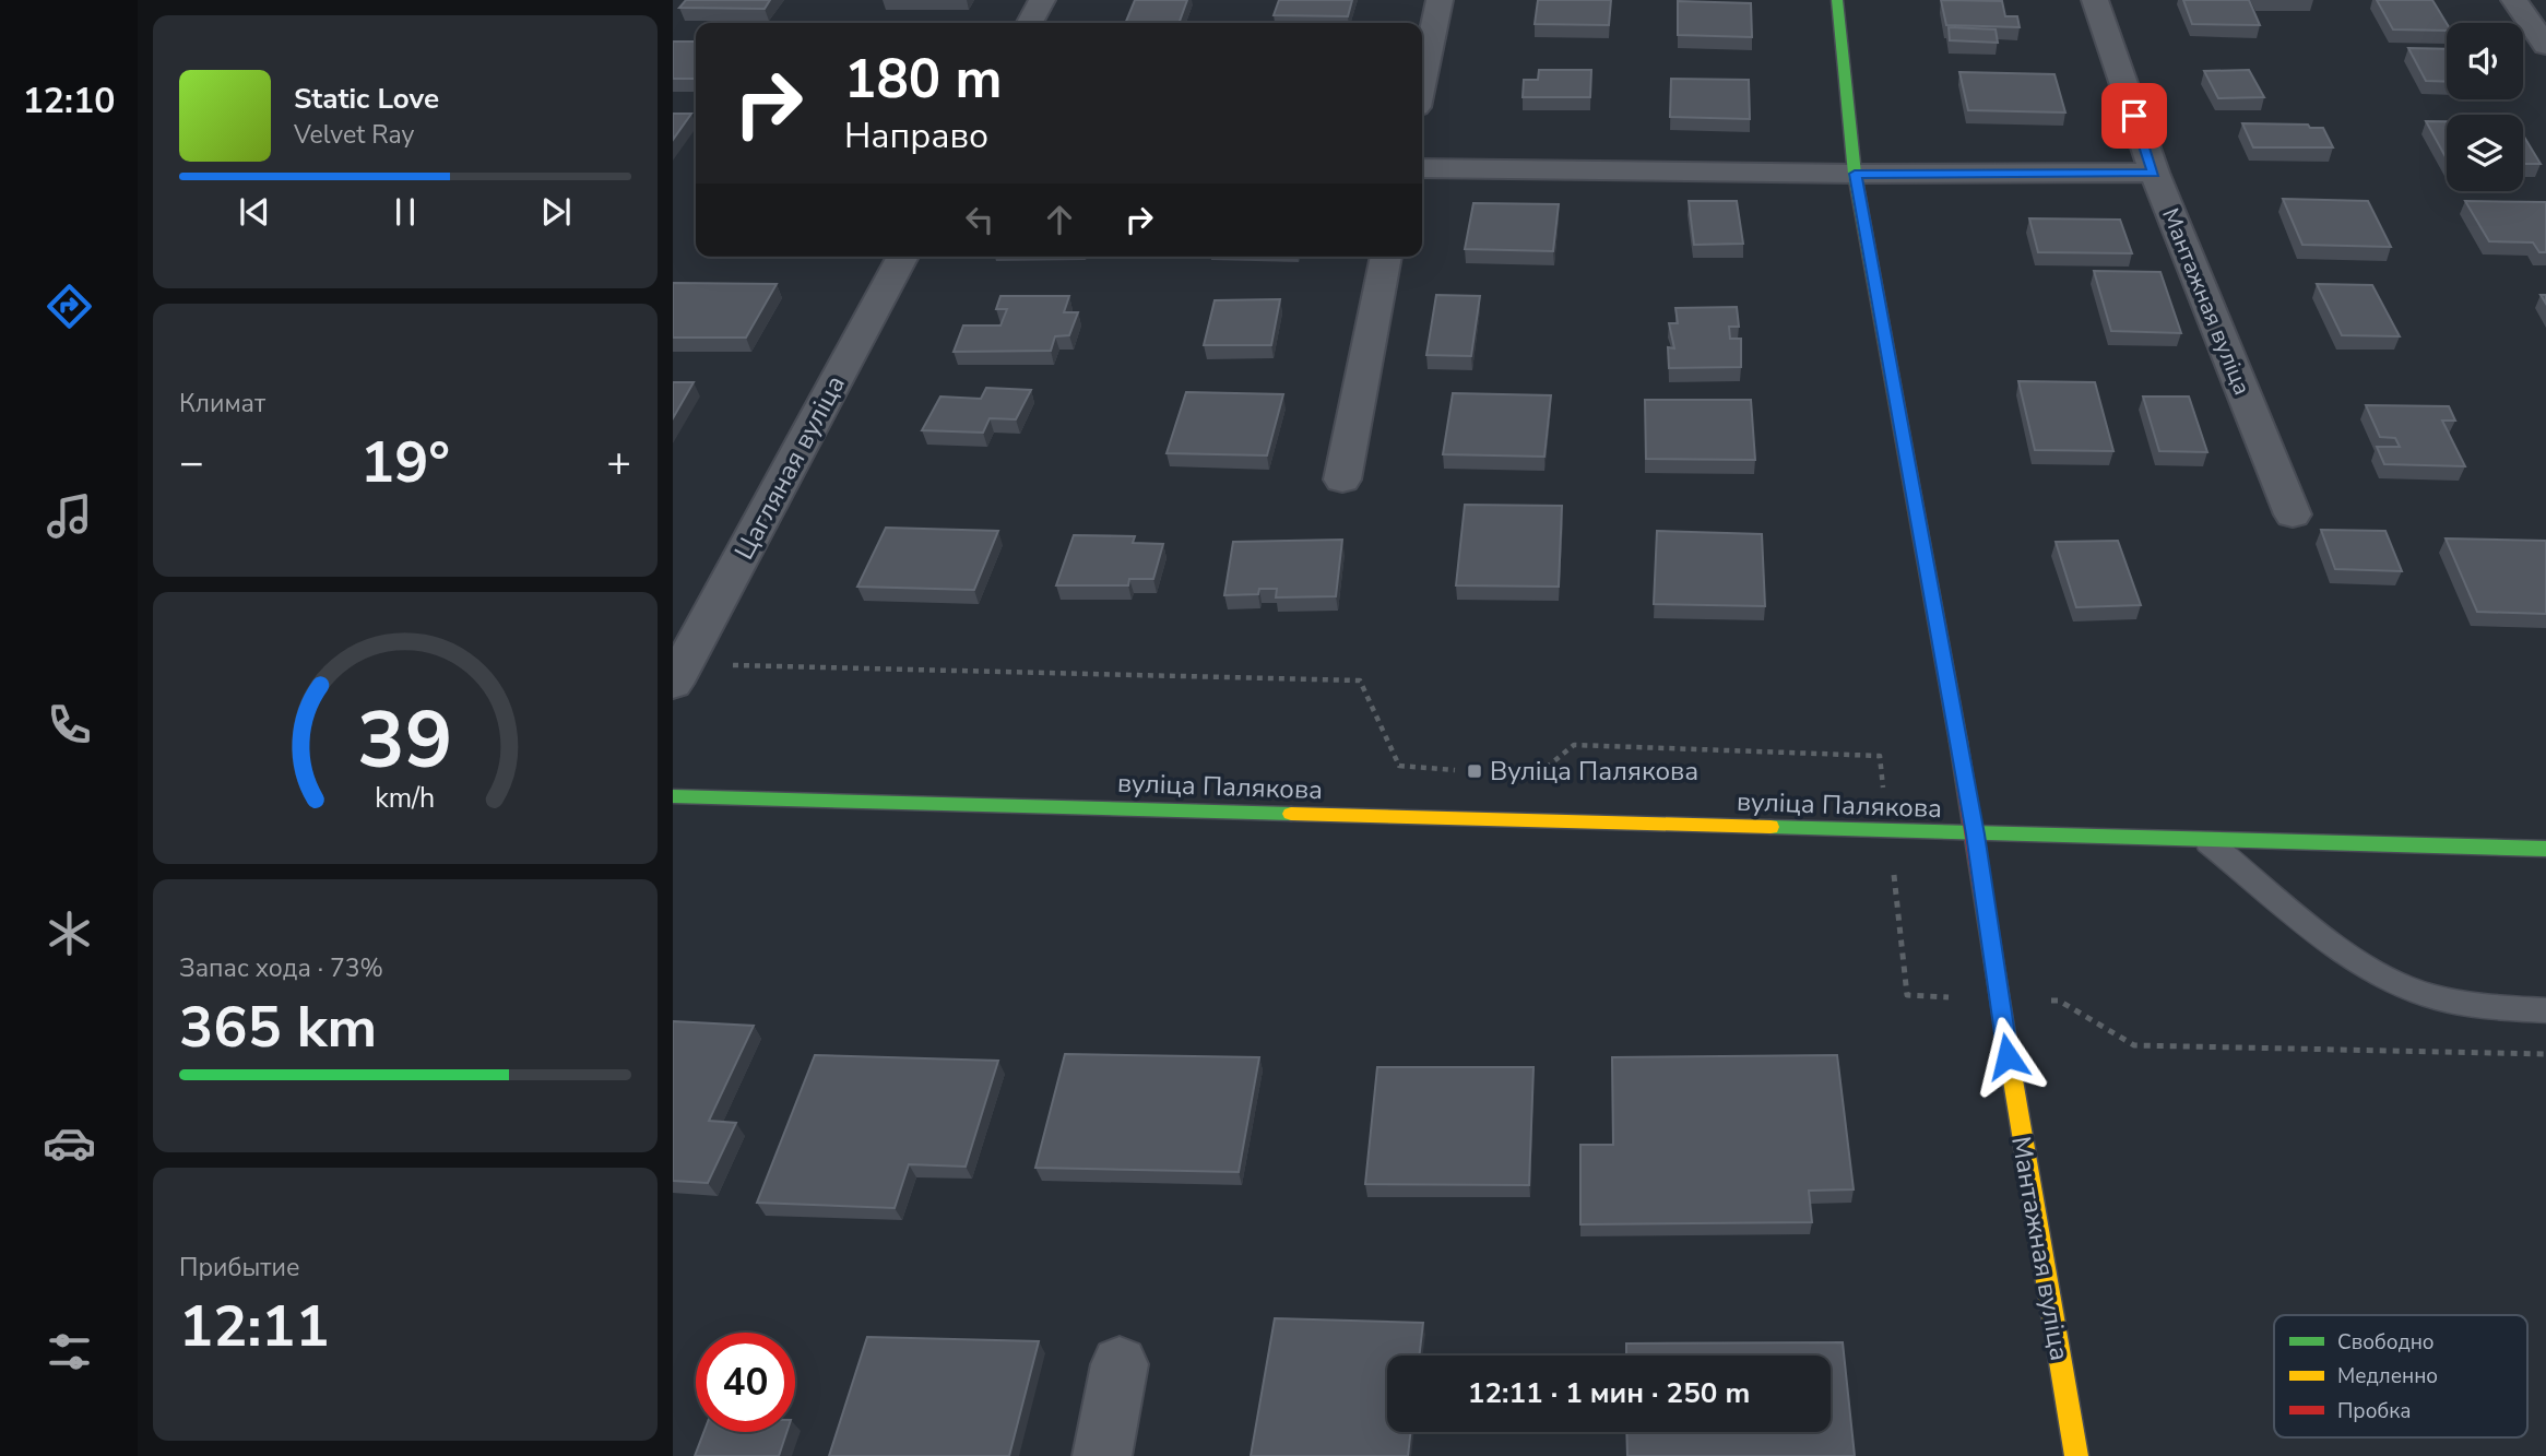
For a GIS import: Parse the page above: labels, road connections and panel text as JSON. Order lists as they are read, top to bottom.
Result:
{
  "streets": {
    "street": ["Мантажная вуліца", "Цагляная вуліца", "вуліца Палякова"]
  },
  "crossings": [
    ["Мантажная вуліца", "вуліца Палякова"]
  ],
  "places": {
    "transit": ["Вуліца Палякова"]
  },
  "legend": ["Свободно", "Медленно", "Пробка"],
  "page": {
    "tabs": "12:10",
    "turn": ["180 m", "Направо"],
    "song": ["Static Love", "Velvet Ray"],
    "tile": [
      "Климат",
      ["Запас хода · 73%", "365 km"],
      ["Прибытие", "12:11"]
    ],
    "heat": ["−", "19°", "+"],
    "limit": "40",
    "trip": "12:11 · 1 мин · 250 m",
    "gauge": ["39", "km/h"]
  }
}
